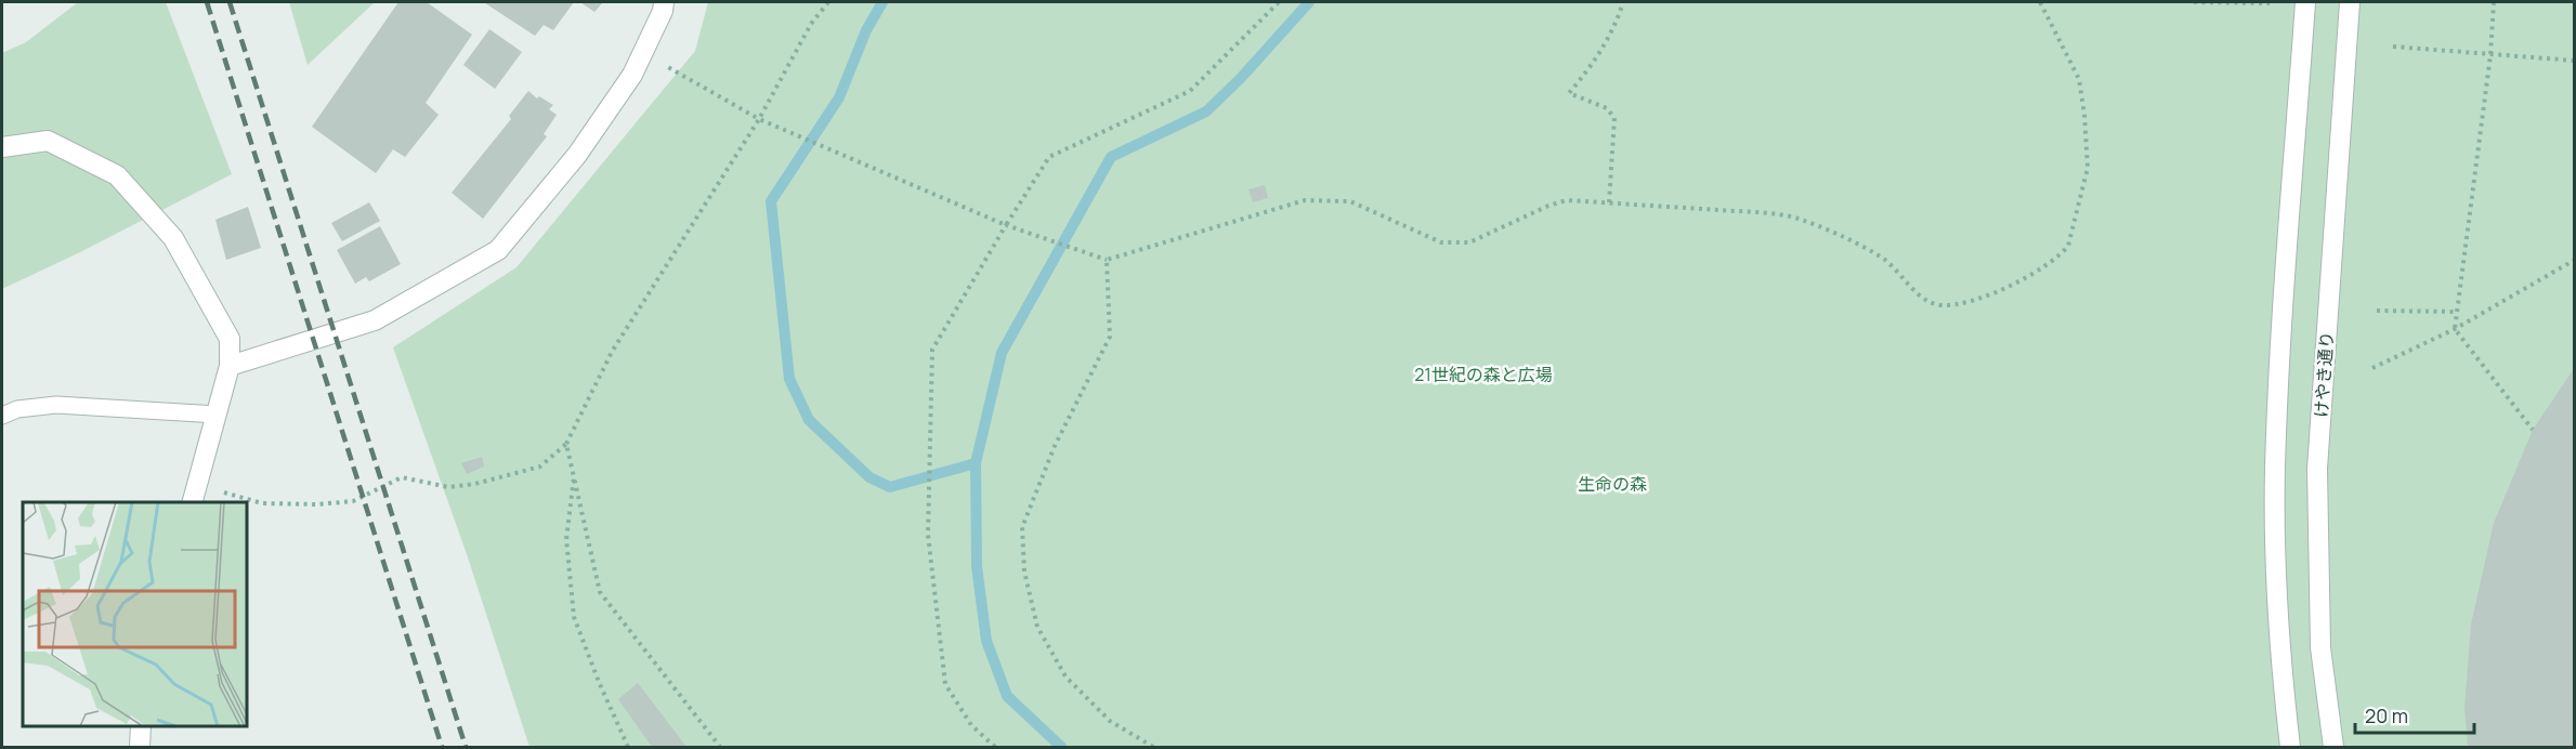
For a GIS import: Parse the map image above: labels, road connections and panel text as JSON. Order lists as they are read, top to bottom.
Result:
{
  "streets": {
    "street": ["けやき通り"]
  },
  "parks": ["21世紀の森と広場", "生命の森"],
  "scale_bar": "20 m"
}
